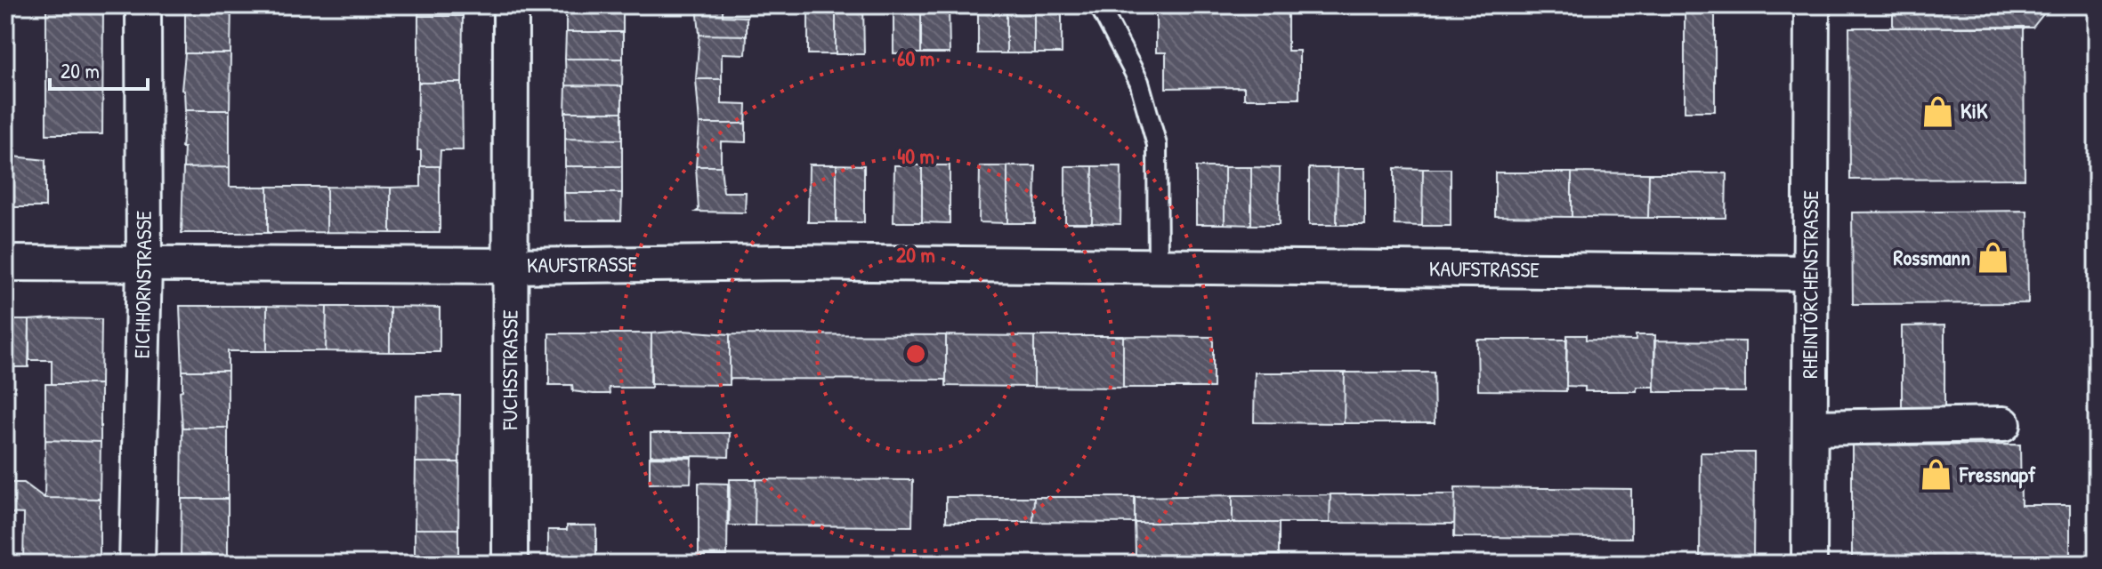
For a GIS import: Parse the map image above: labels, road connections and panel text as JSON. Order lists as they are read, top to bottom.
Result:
{
  "streets": {
    "street": [
      "KAUFSTRASSE",
      "EICHHORNSTRASSE",
      "RHEINTÖRCHENSTRASSE",
      "FUCHSSTRASSE"
    ]
  },
  "crossings": [
    ["KAUFSTRASSE", "EICHHORNSTRASSE"],
    ["KAUFSTRASSE", "RHEINTÖRCHENSTRASSE"],
    ["KAUFSTRASSE", "FUCHSSTRASSE"]
  ],
  "places": {
    "shop": ["KiK", "Rossmann", "Fressnapf"]
  },
  "scale_bar": "20 m",
  "rings": ["60 m", "40 m", "20 m"]
}
